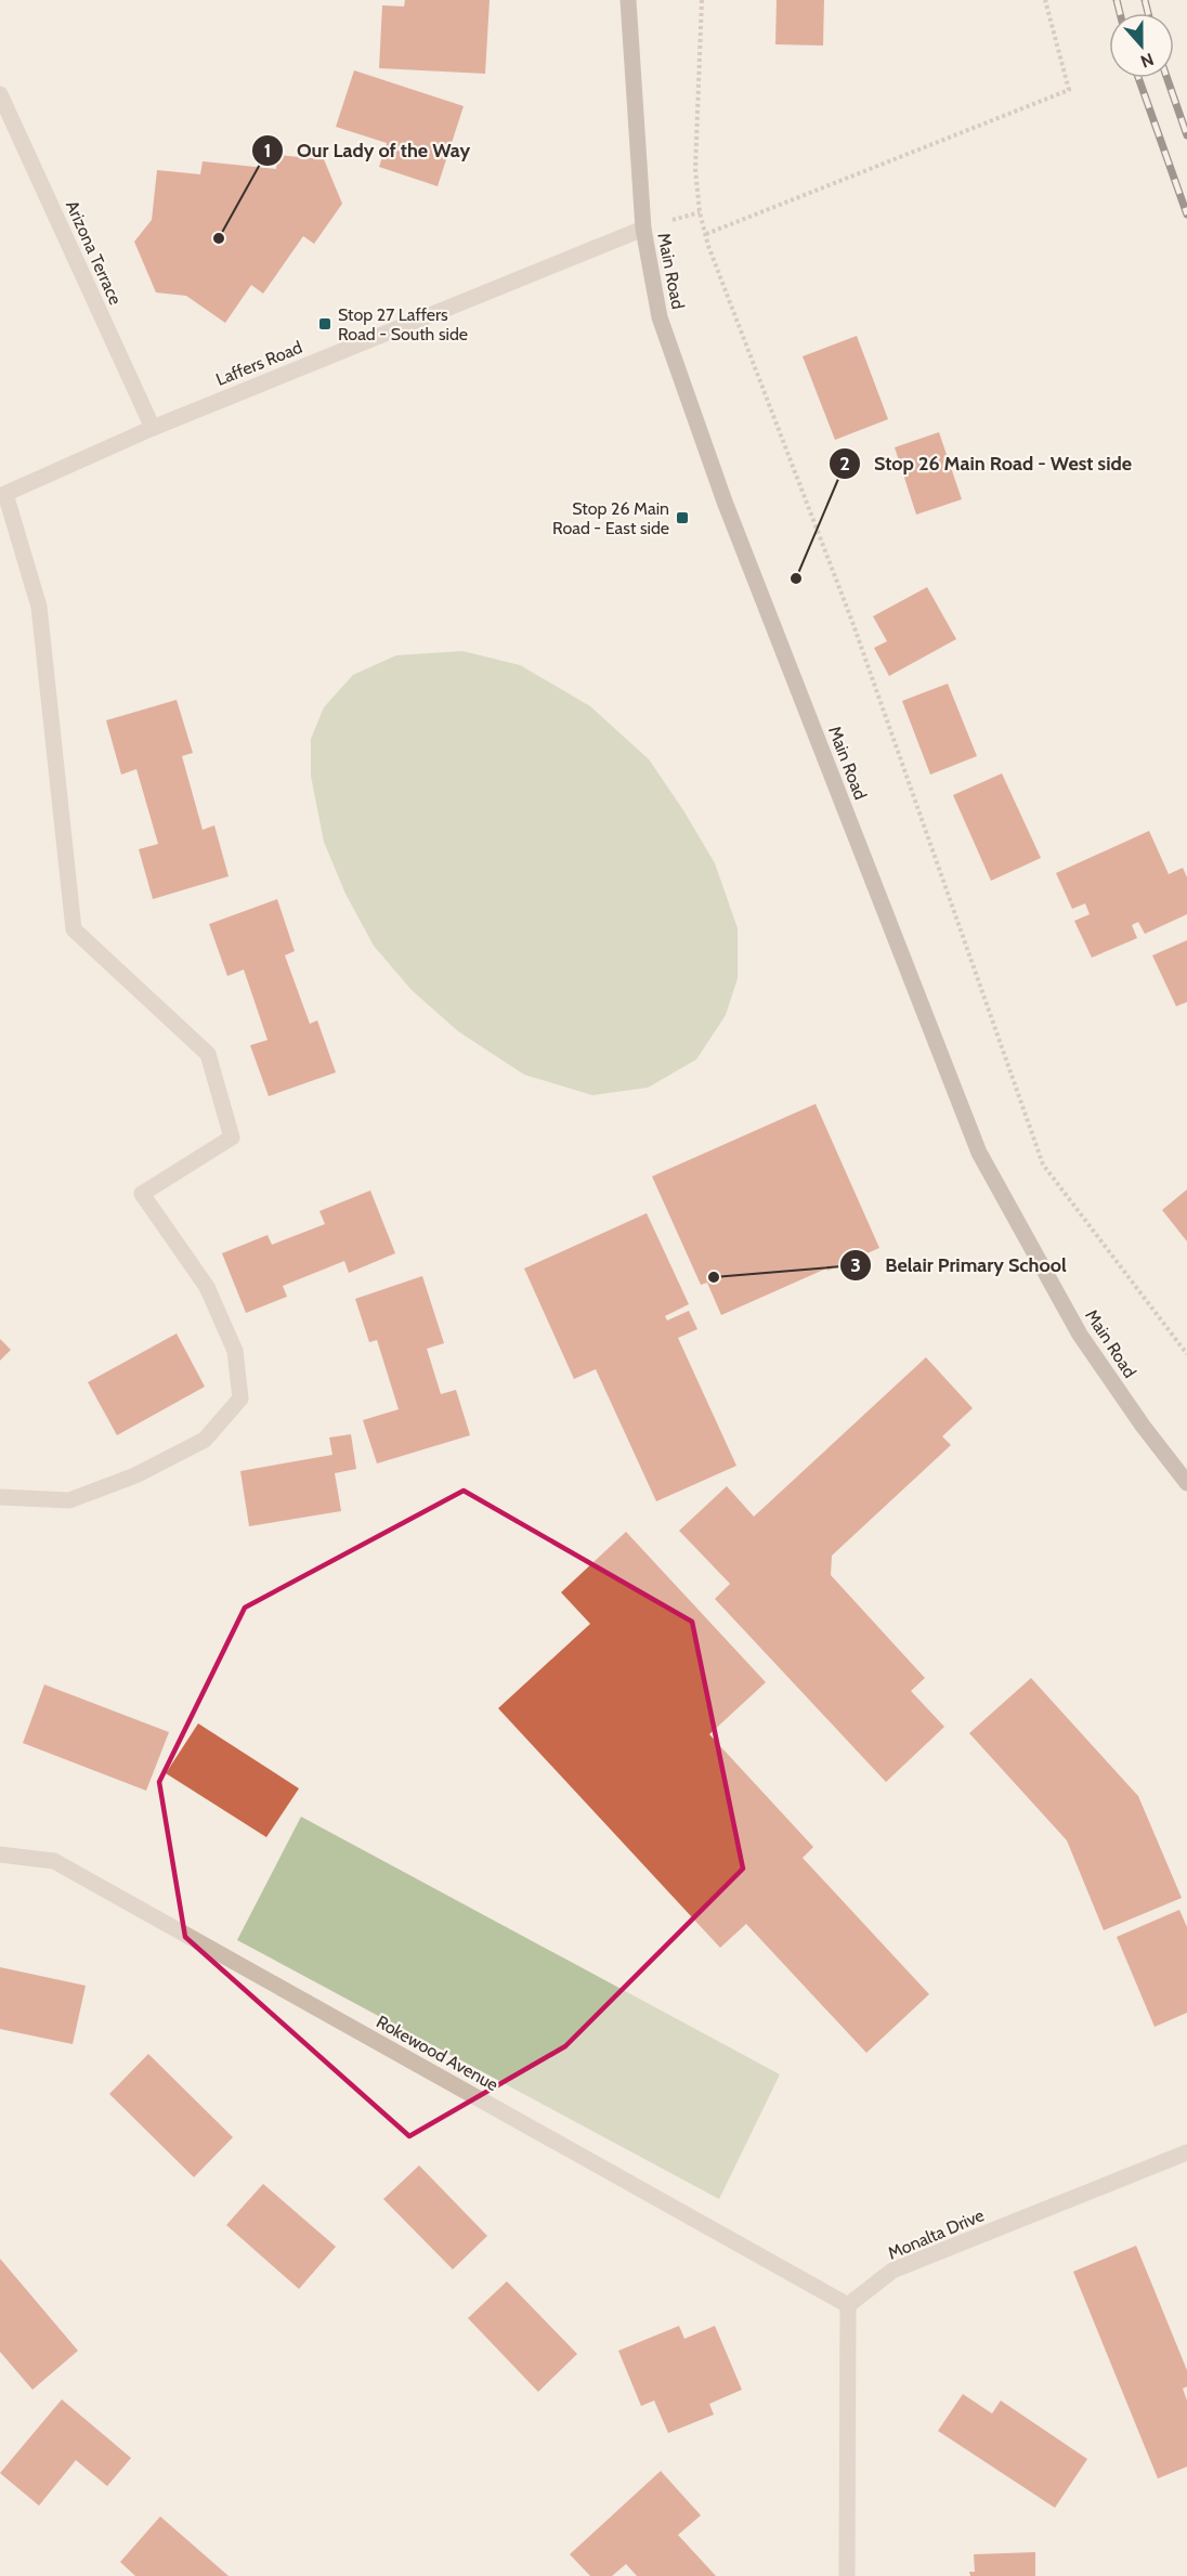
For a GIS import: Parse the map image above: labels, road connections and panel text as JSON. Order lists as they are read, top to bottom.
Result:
{
  "streets": {
    "main road": ["Main Road"],
    "street": [
      "Arizona Terrace",
      "Laffers Road",
      "Rokewood Avenue",
      "Monalta Drive"
    ]
  },
  "crossings": [
    ["Arizona Terrace", "Laffers Road"],
    ["Main Road", "Laffers Road"],
    ["Rokewood Avenue", "Monalta Drive"]
  ],
  "places": {
    "other": ["Our Lady of the Way", "Stop 26 Main Road - West side", "Belair Primary School"],
    "transit": ["Stop 27 Laffers Road - South side", "Stop 26 Main Road - East side"]
  },
  "north": "bottom"
}
